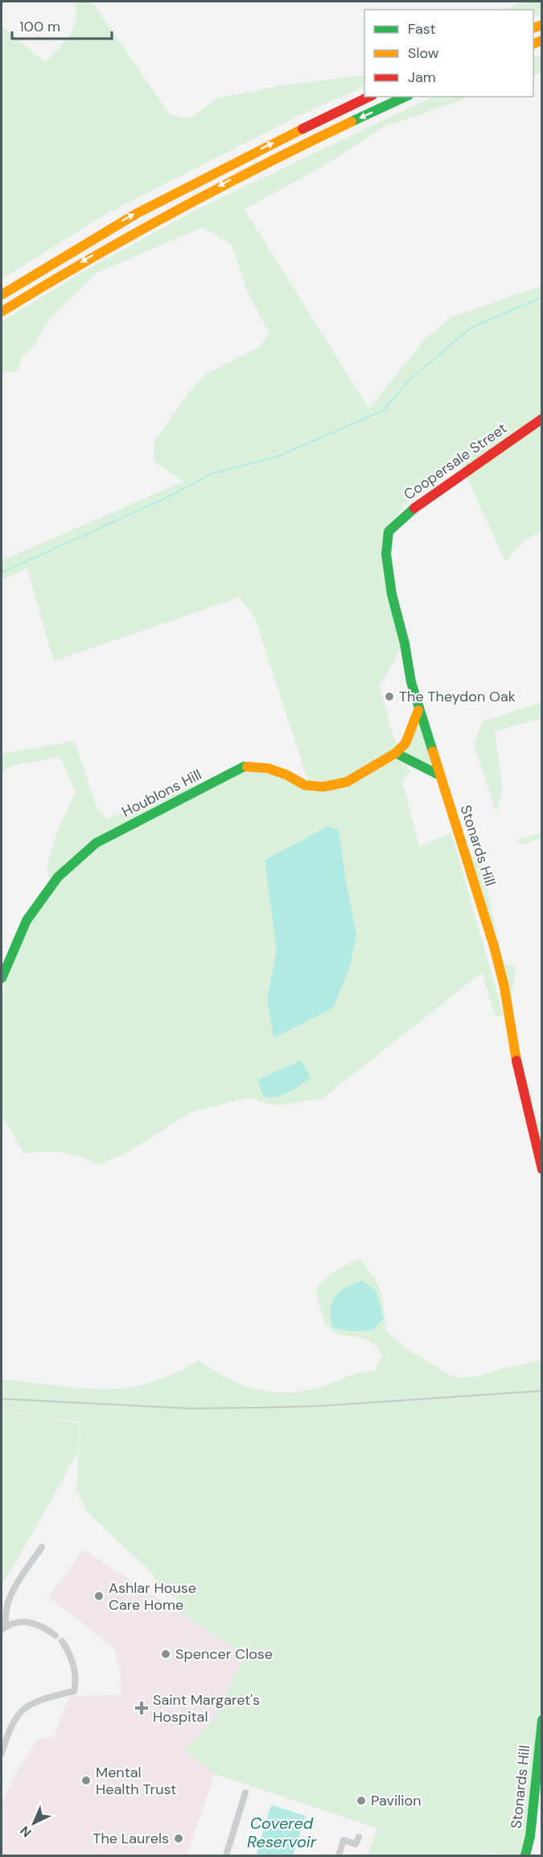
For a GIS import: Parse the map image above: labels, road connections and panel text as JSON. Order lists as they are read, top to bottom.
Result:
{
  "streets": {
    "main road": ["Coopersale Street", "Houblons Hill", "Stonards Hill"]
  },
  "crossings": [
    ["Coopersale Street", "Stonards Hill"],
    ["Houblons Hill", "Stonards Hill"]
  ],
  "water": ["Covered Reservoir"],
  "places": {
    "other": [
      "The Theydon Oak",
      "Ashlar House Care Home",
      "Spencer Close",
      "Mental Health Trust",
      "Pavilion",
      "The Laurels"
    ],
    "health": ["Saint Margaret's Hospital"]
  },
  "legend": ["Fast", "Slow", "Jam"],
  "scale_bar": "100 m",
  "north": "bottom left"
}
